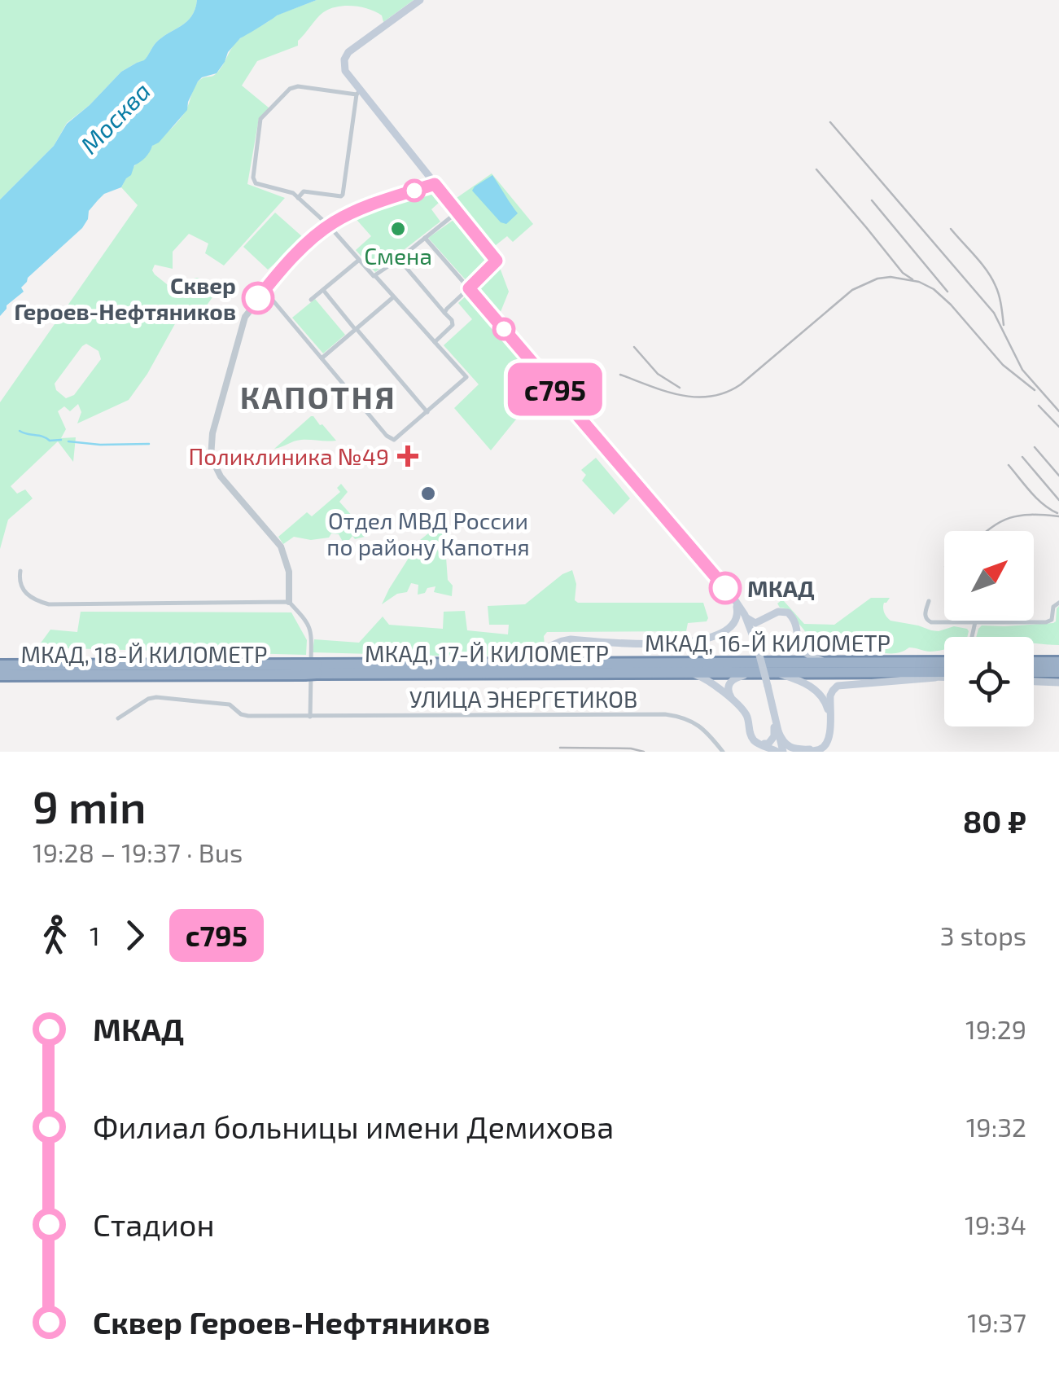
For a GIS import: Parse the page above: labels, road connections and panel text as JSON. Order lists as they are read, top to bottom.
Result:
{
  "streets": {
    "highway": ["МКАД, 16-Й КИЛОМЕТР", "МКАД, 17-Й КИЛОМЕТР", "МКАД, 18-Й КИЛОМЕТР"],
    "street": ["УЛИЦА ЭНЕРГЕТИКОВ"]
  },
  "crossings": [
    ["МКАД, 16-Й КИЛОМЕТР", "МКАД, 17-Й КИЛОМЕТР"],
    ["МКАД, 17-Й КИЛОМЕТР", "МКАД, 18-Й КИЛОМЕТР"]
  ],
  "districts": ["КАПОТНЯ"],
  "water": ["Москва"],
  "places": {
    "other": [
      "Смена",
      "Сквер Героев-Нефтяников",
      "Отдел МВД России по району Капотня",
      "МКАД"
    ],
    "health": ["Поликлиника №49"]
  },
  "lines": ["bus line с795"],
  "north": "top right",
  "page": {
    "on_map": "с795",
    "heading": ["9 min", "19:28 – 19:37 · Bus", "80 ₽"],
    "legs": ["1", "с795", "3 stops"],
    "list": [
      {
        "name": "МКАД",
        "value": "19:29"
      },
      {
        "name": "Филиал больницы имени Демихова",
        "value": "19:32"
      },
      {
        "name": "Стадион",
        "value": "19:34"
      },
      {
        "name": "Сквер Героев-Нефтяников",
        "value": "19:37"
      }
    ]
  }
}
